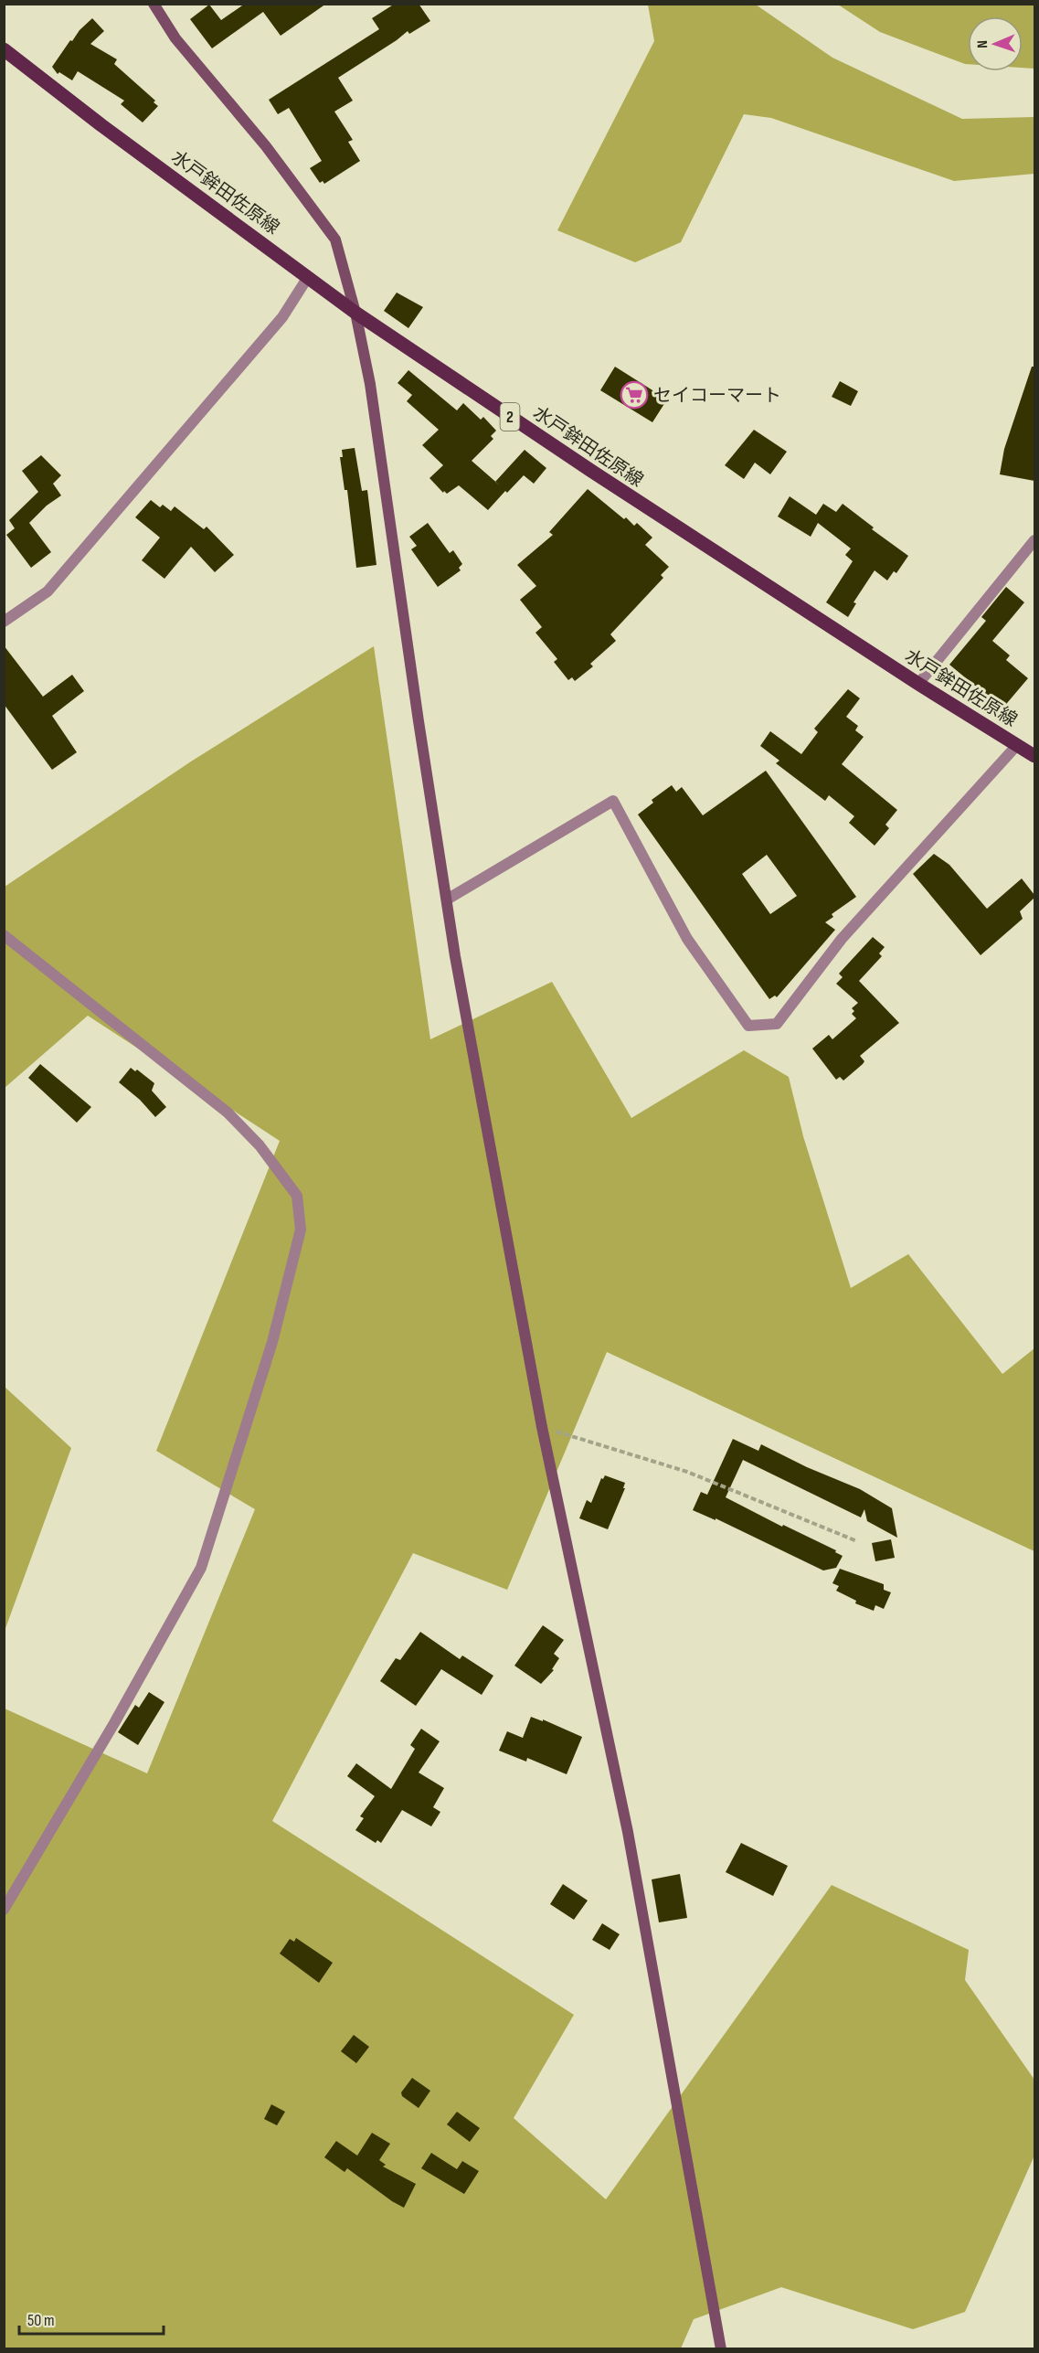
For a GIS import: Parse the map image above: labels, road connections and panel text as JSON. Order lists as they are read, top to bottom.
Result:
{
  "streets": {
    "main road": ["水戸鉾田佐原線", "2"]
  },
  "places": {
    "supermarket": ["セイコーマート"]
  },
  "scale_bar": "50 m",
  "north": "left"
}
